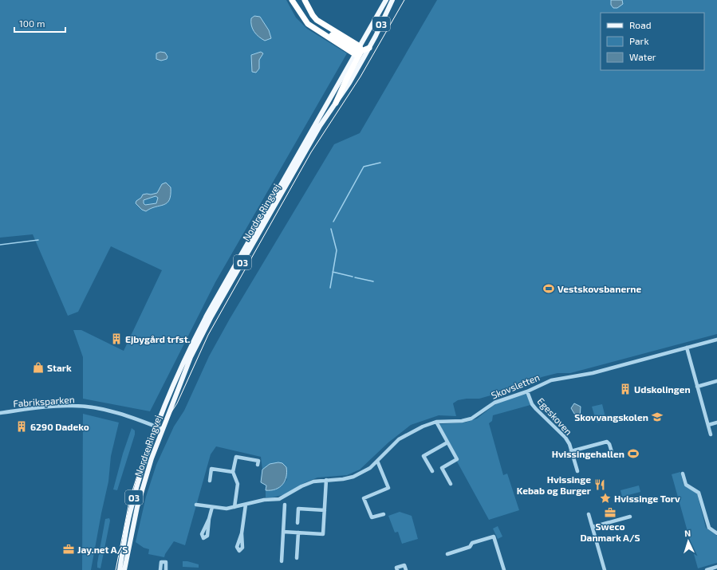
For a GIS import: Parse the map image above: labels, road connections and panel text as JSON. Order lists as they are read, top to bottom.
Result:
{
  "streets": {
    "main road": ["O3", "Nordre Ringvej"],
    "street": ["Skovsletten", "Fabriksparken", "Egeskoven"]
  },
  "crossings": [
    ["Nordre Ringvej", "Fabriksparken"],
    ["Skovsletten", "Egeskoven"]
  ],
  "places": {
    "sports": ["Vestskovsbanerne", "Hvissingehallen"],
    "building": ["Ejbygård trfst.", "Udskolingen", "6290 Dadeko"],
    "shop": ["Stark"],
    "school or university": ["Skovvangskolen"],
    "restaurant": ["Hvissinge Kebab og Burger"],
    "place": ["Hvissinge Torv"],
    "office": ["Sweco Danmark A/S", "Jay.net A/S"]
  },
  "legend": ["Road", "Park", "Water"],
  "scale_bar": "100 m",
  "north": "top"
}
